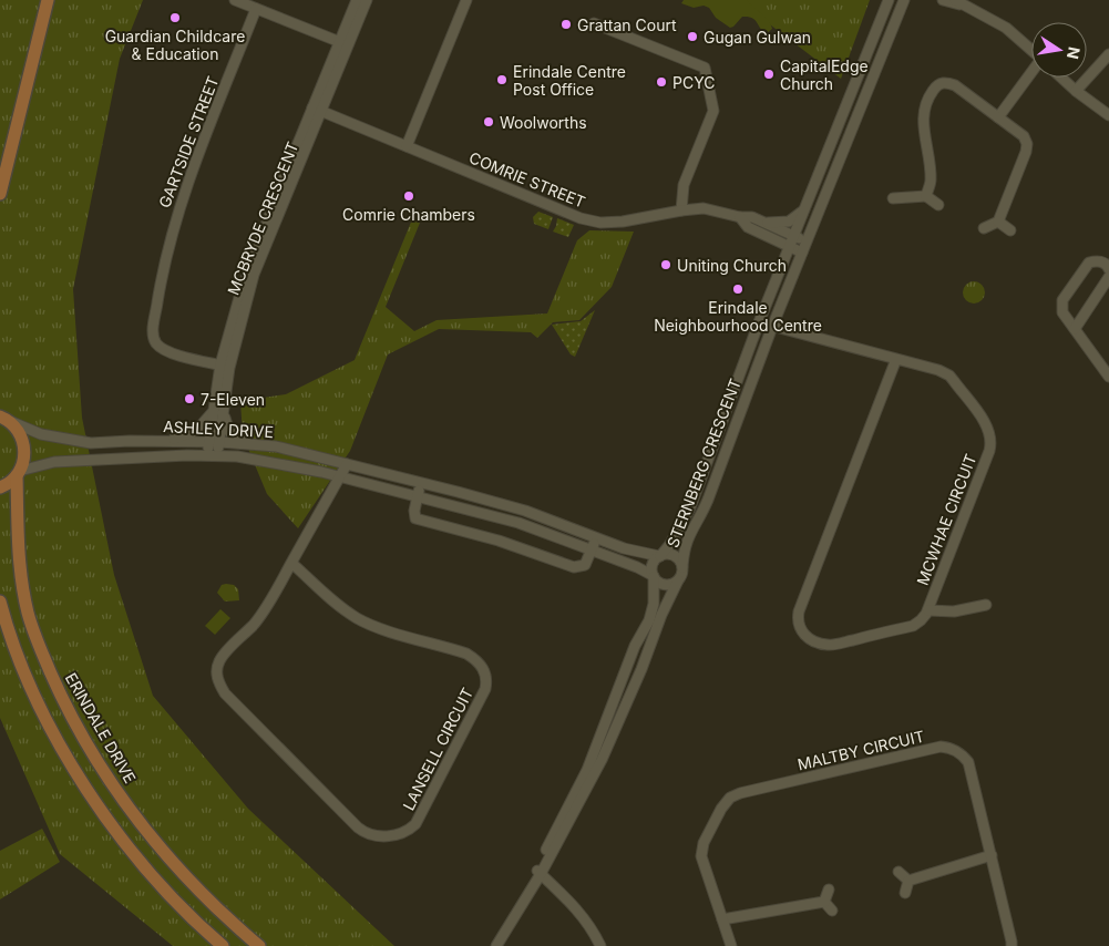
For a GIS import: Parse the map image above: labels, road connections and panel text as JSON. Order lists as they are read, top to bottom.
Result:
{
  "streets": {
    "main road": ["ERINDALE DRIVE"],
    "street": [
      "GARTSIDE STREET",
      "COMRIE STREET",
      "MCBRYDE CRESCENT",
      "ASHLEY DRIVE",
      "STERNBERG CRESCENT",
      "MCWHAE CIRCUIT",
      "LANSELL CIRCUIT",
      "MALTBY CIRCUIT"
    ]
  },
  "crossings": [
    ["GARTSIDE STREET", "MCBRYDE CRESCENT"],
    ["COMRIE STREET", "MCBRYDE CRESCENT"],
    ["COMRIE STREET", "STERNBERG CRESCENT"],
    ["MCBRYDE CRESCENT", "ASHLEY DRIVE"],
    ["ASHLEY DRIVE", "STERNBERG CRESCENT"],
    ["ASHLEY DRIVE", "ERINDALE DRIVE"],
    ["ASHLEY DRIVE", "LANSELL CIRCUIT"],
    ["STERNBERG CRESCENT", "MCWHAE CIRCUIT"]
  ],
  "places": [
    "Guardian Childcare & Education",
    "Grattan Court",
    "Gugan Gulwan",
    "CapitalEdge Church",
    "Erindale Centre Post Office",
    "PCYC",
    "Woolworths",
    "Comrie Chambers",
    "Uniting Church",
    "Erindale Neighbourhood Centre",
    "7-Eleven"
  ],
  "north": "right"
}
